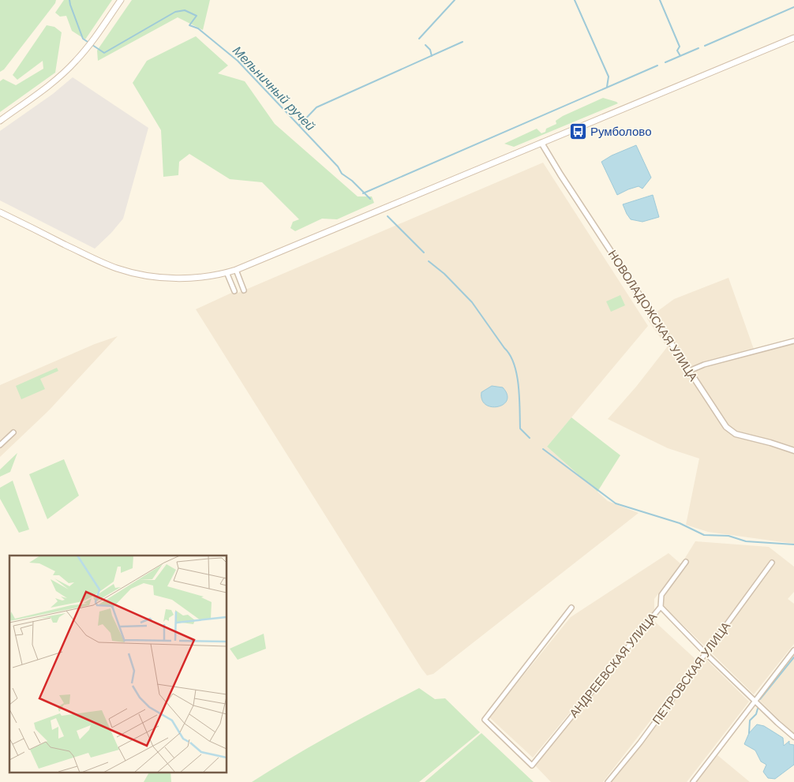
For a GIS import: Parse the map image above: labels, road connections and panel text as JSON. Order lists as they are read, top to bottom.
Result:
{
  "streets": {
    "street": ["НОВОЛАДОЖСКАЯ УЛИЦА", "АНДРЕЕВСКАЯ УЛИЦА", "ПЕТРОВСКАЯ УЛИЦА"]
  },
  "water": ["Мельничный ручей"],
  "places": {
    "bus stop": ["Румболово"]
  }
}
